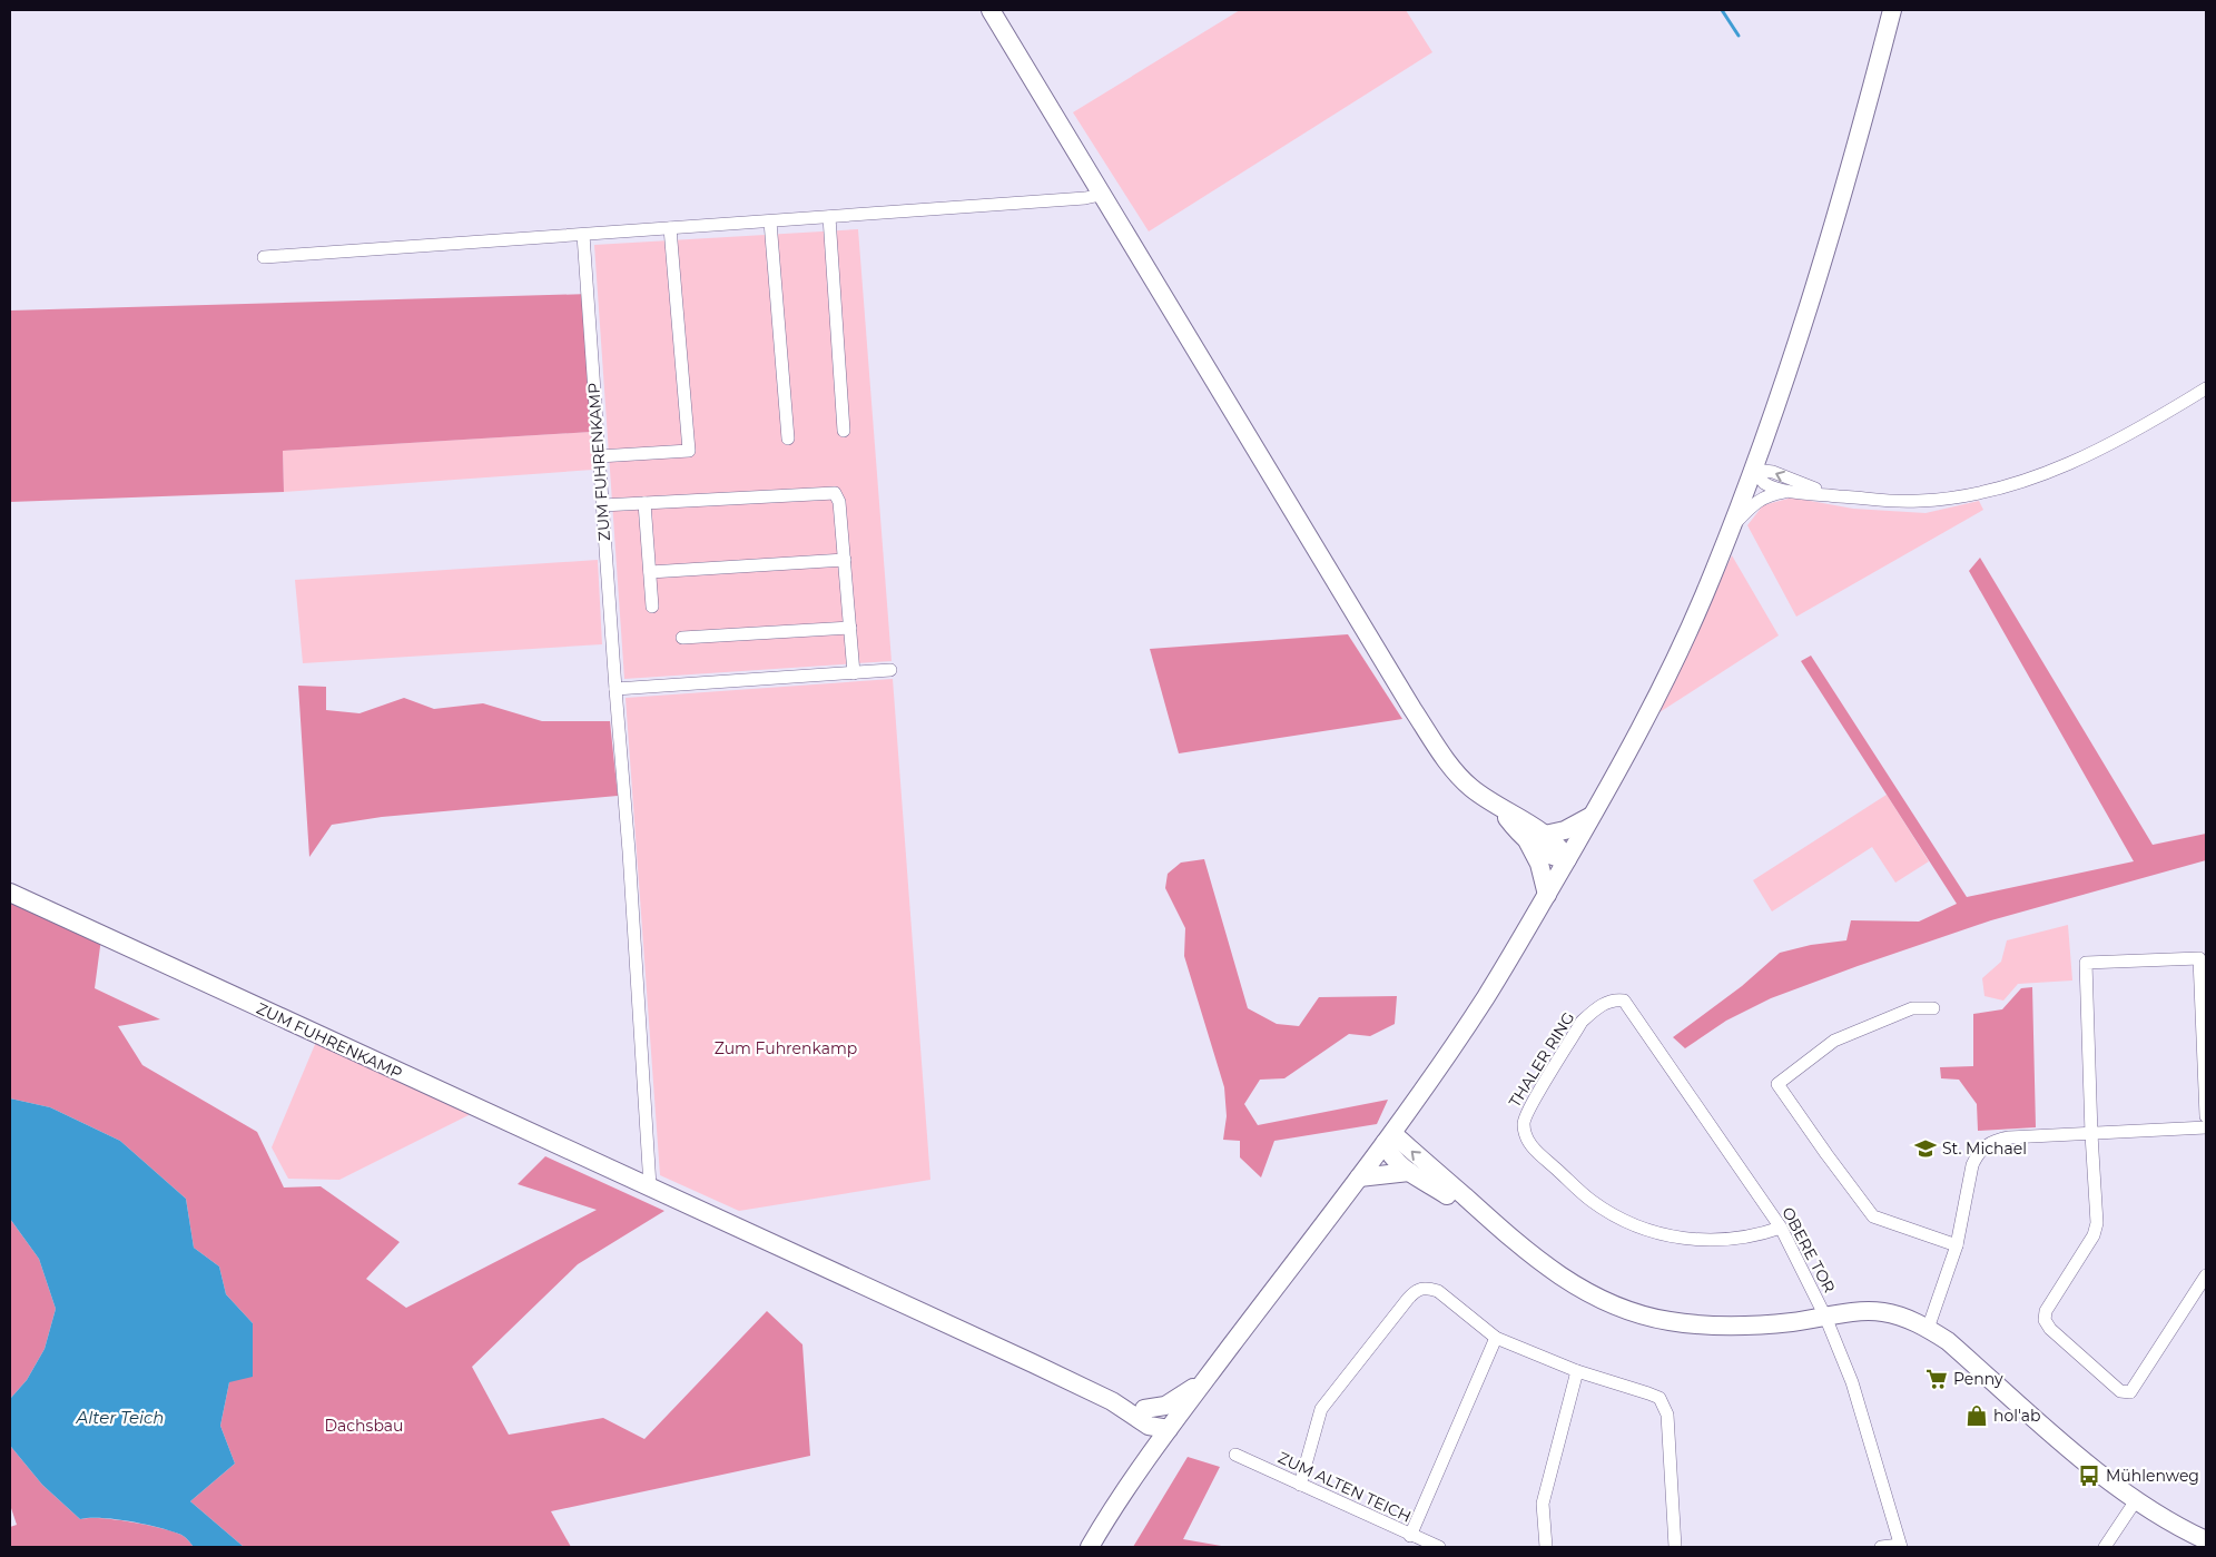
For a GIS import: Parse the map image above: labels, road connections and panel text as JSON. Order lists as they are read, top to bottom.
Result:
{
  "streets": {
    "main road": ["ZUM FUHRENKAMP"],
    "street": ["THALER RING", "OBERE TOR", "ZUM ALTEN TEICH"]
  },
  "crossings": [
    ["THALER RING", "OBERE TOR"]
  ],
  "water": ["Alter Teich"],
  "parks": ["Zum Fuhrenkamp", "Dachsbau"],
  "places": {
    "school or university": ["St. Michael"],
    "supermarket": ["Penny"],
    "shop": ["hol'ab"],
    "bus stop": ["Mühlenweg"]
  }
}
